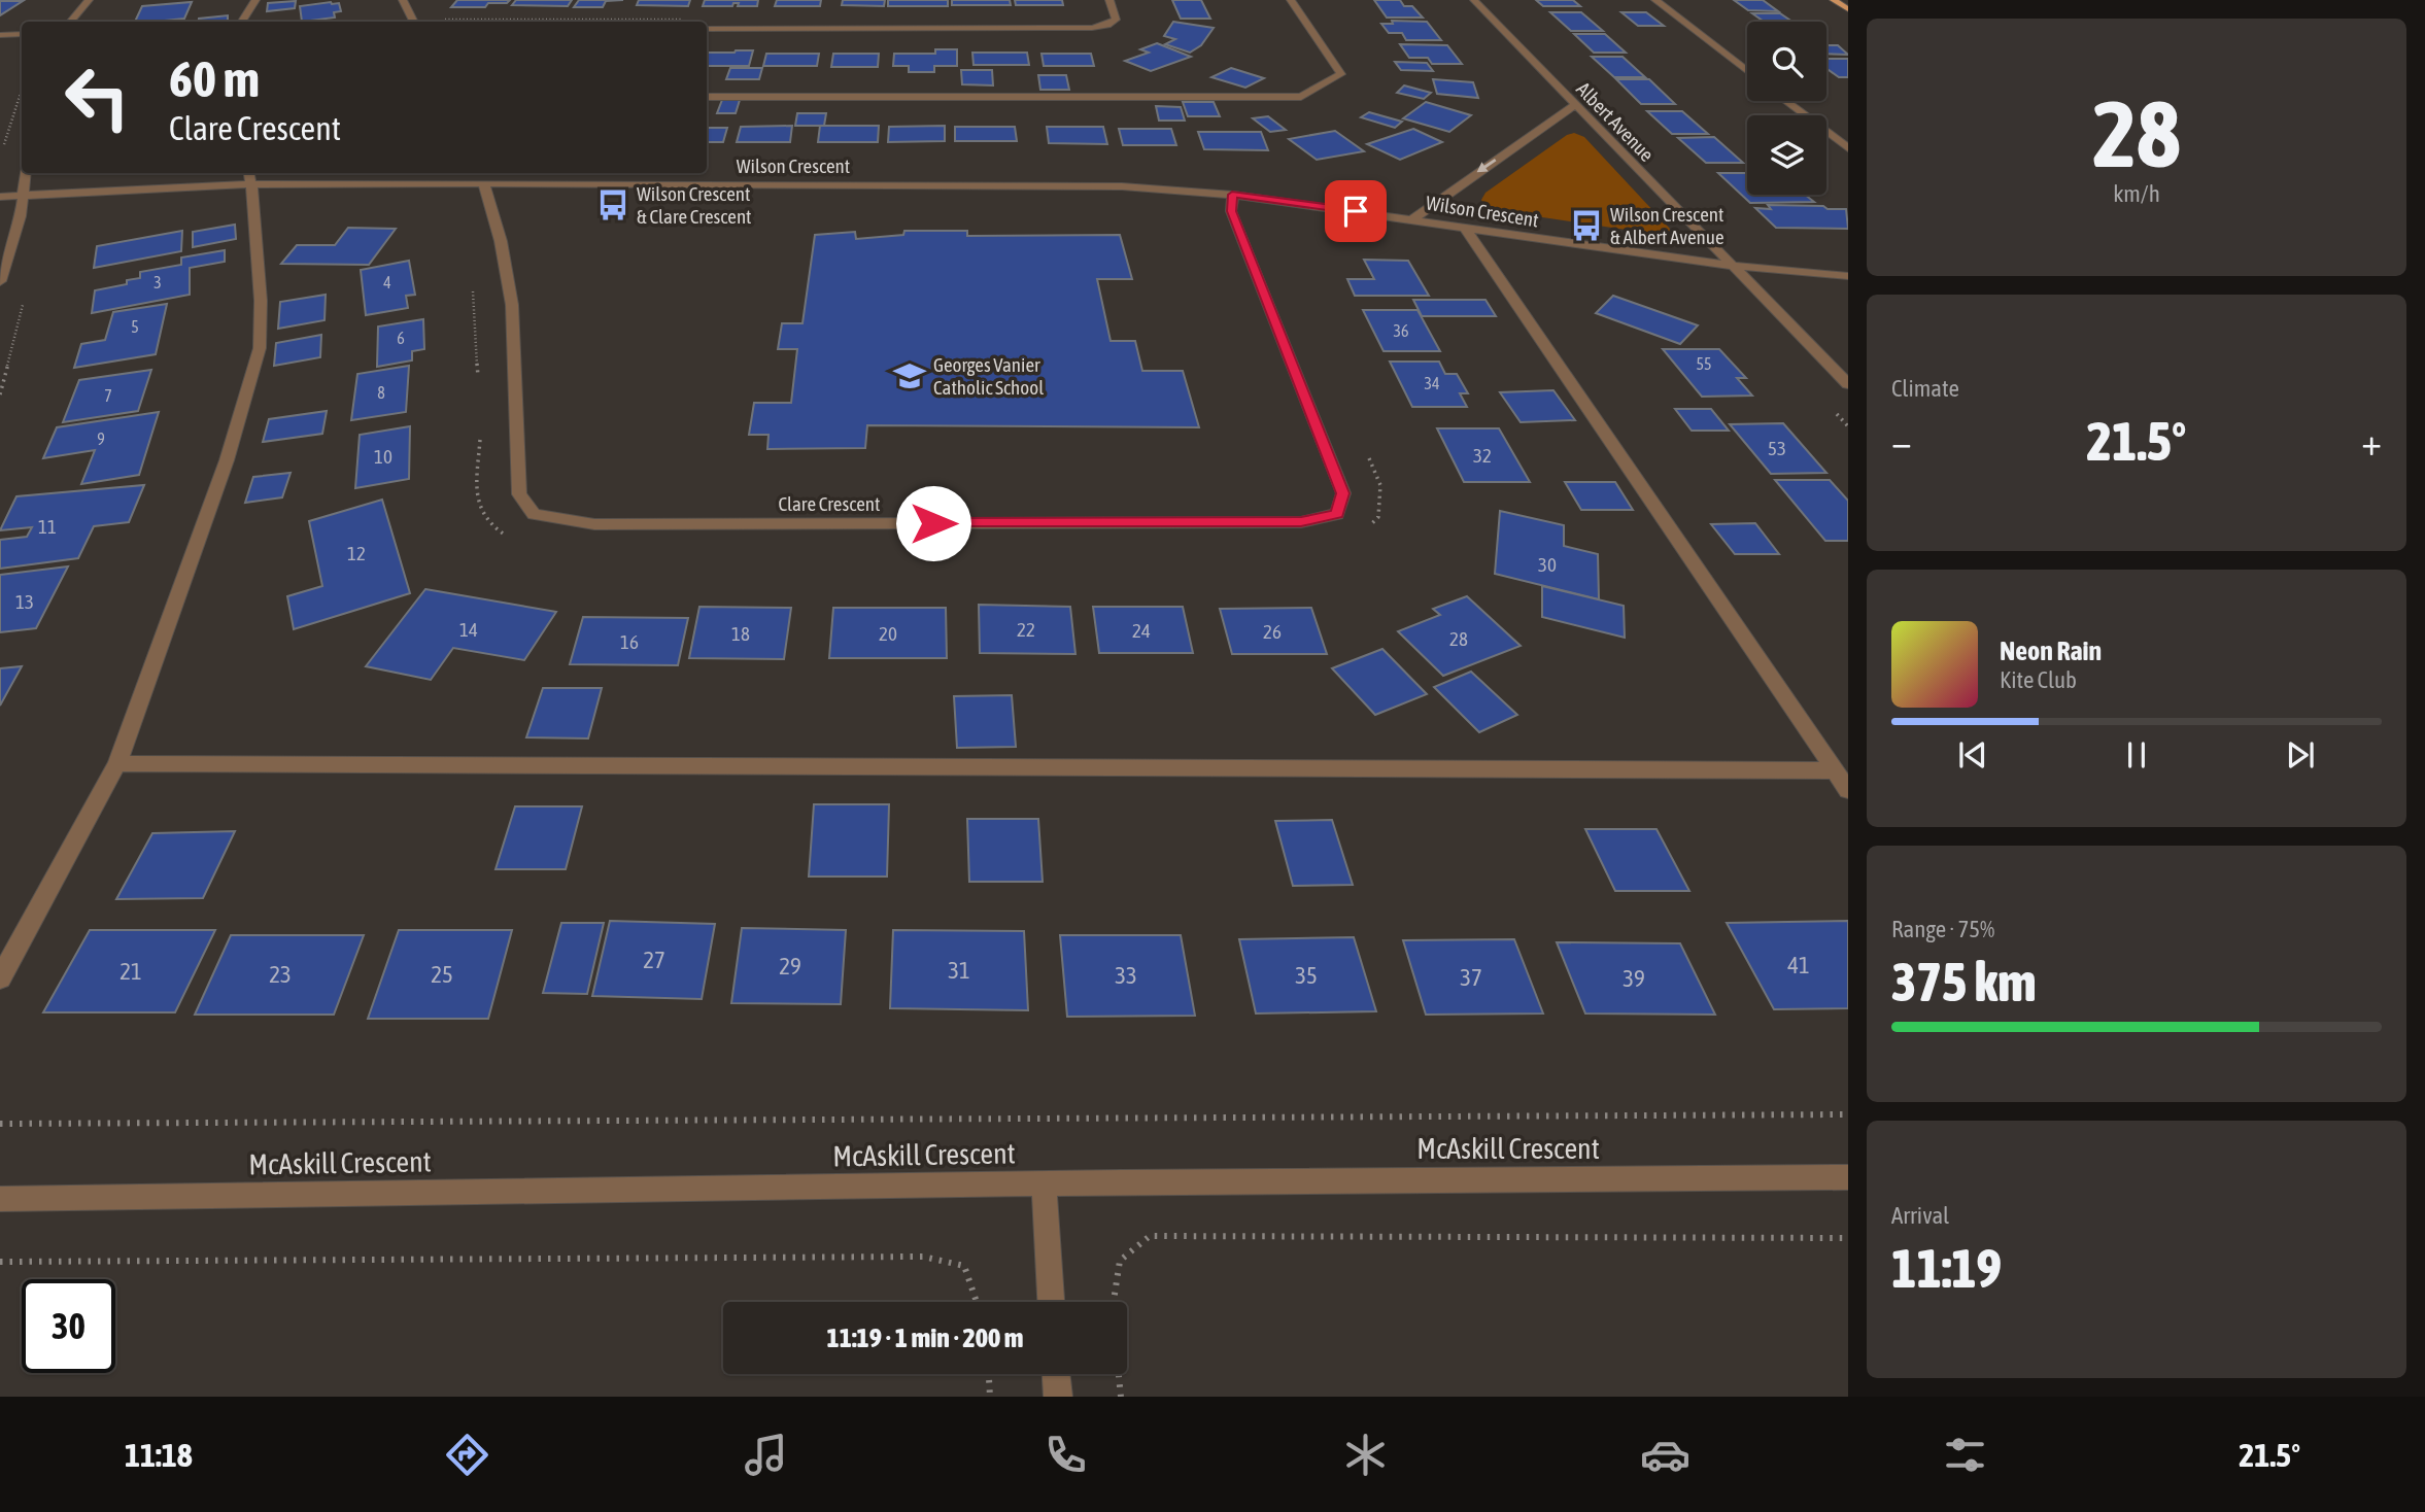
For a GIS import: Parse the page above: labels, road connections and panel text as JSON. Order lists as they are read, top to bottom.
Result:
{
  "streets": {
    "street": [
      "Albert Avenue",
      "Wilson Crescent",
      "Clare Crescent",
      "McAskill Crescent"
    ]
  },
  "crossings": [
    ["Albert Avenue", "Wilson Crescent"],
    ["Wilson Crescent", "Clare Crescent"]
  ],
  "places": {
    "bus stop": ["Wilson Crescent & Clare Crescent", "Wilson Crescent & Albert Avenue"],
    "school or university": ["Georges Vanier Catholic School"]
  },
  "house_numbers": [
    "3",
    "4",
    "5",
    "36",
    "6",
    "55",
    "34",
    "8",
    "7",
    "9",
    "53",
    "32",
    "10",
    "11",
    "12",
    "30",
    "13",
    "14",
    "22",
    "24",
    "26",
    "18",
    "20",
    "28",
    "16",
    "27",
    "41",
    "29",
    "31",
    "21",
    "23",
    "25",
    "33",
    "35",
    "37",
    "39"
  ],
  "page": {
    "tile": [
      ["28", "km/h"],
      "Climate",
      ["Range · 75%", "375 km"],
      ["Arrival", "11:19"]
    ],
    "turn": ["60 m", "Clare Crescent"],
    "heat": ["−", "21.5°", "+"],
    "song": ["Neon Rain", "Kite Club"],
    "limit": "30",
    "trip": "11:19 · 1 min · 200 m",
    "tabs": ["11:18", "21.5°"]
  }
}
